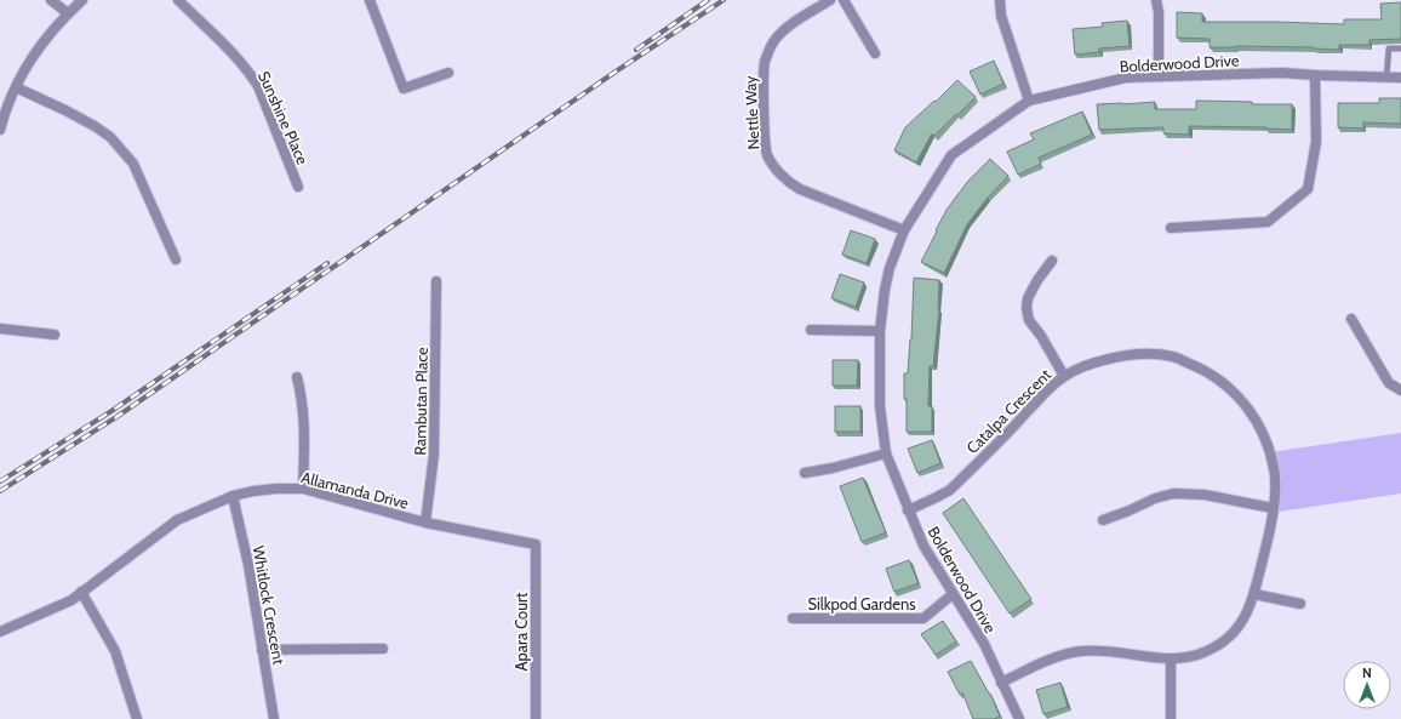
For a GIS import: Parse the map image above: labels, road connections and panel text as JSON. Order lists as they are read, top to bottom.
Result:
{
  "streets": {
    "street": [
      "Bolderwood Drive",
      "Nettle Way",
      "Sunshine Place",
      "Rambutan Place",
      "Catalpa Crescent",
      "Allamanda Drive",
      "Silkpod Gardens",
      "Whitlock Crescent",
      "Apara Court"
    ]
  },
  "crossings": [
    ["Bolderwood Drive", "Nettle Way"],
    ["Bolderwood Drive", "Catalpa Crescent"],
    ["Bolderwood Drive", "Silkpod Gardens"],
    ["Rambutan Place", "Allamanda Drive"],
    ["Allamanda Drive", "Whitlock Crescent"],
    ["Allamanda Drive", "Apara Court"]
  ],
  "north": "top"
}
